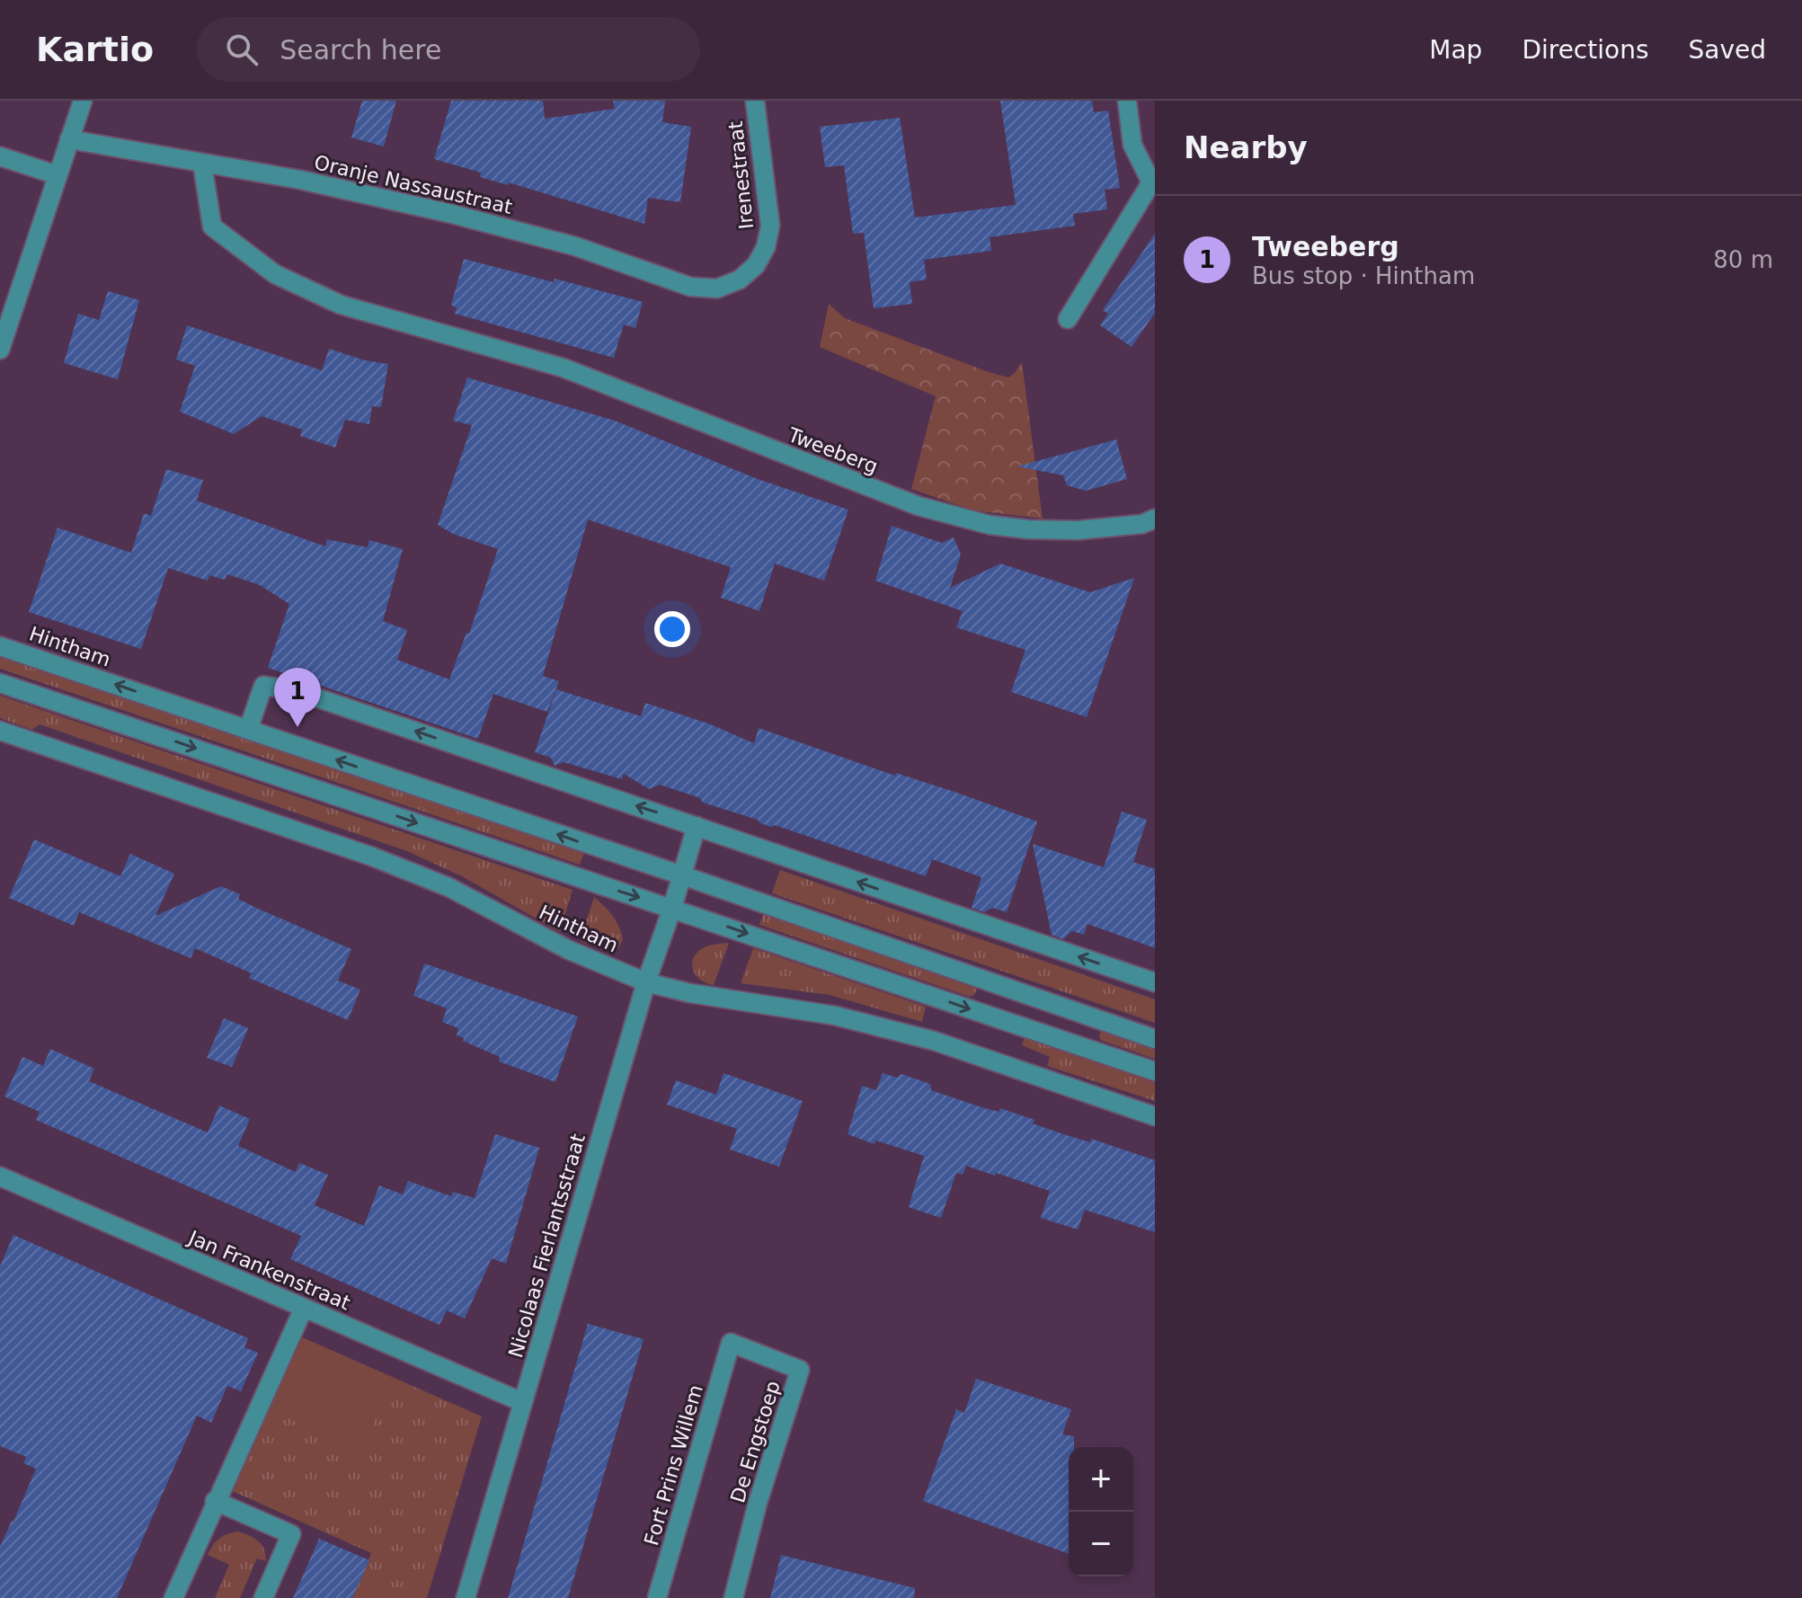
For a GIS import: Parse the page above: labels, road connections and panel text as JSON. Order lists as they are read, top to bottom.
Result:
{
  "streets": {
    "street": [
      "Irenestraat",
      "Oranje Nassaustraat",
      "Tweeberg",
      "Hintham",
      "Nicolaas Fierlantsstraat",
      "Jan Frankenstraat",
      "De Engstoep",
      "Fort Prins Willem"
    ]
  },
  "crossings": [
    ["Irenestraat", "Oranje Nassaustraat"],
    ["Oranje Nassaustraat", "Tweeberg"],
    ["Hintham", "Nicolaas Fierlantsstraat"],
    ["Nicolaas Fierlantsstraat", "Jan Frankenstraat"],
    ["De Engstoep", "Fort Prins Willem"]
  ],
  "page": {
    "header": "Kartio",
    "search": "Search here",
    "nav": ["Map", "Directions", "Saved"],
    "heading": "Nearby",
    "list": [
      {
        "mark": "1",
        "name": "Tweeberg",
        "note": "Bus stop · Hintham",
        "value": "80 m"
      }
    ],
    "pins": "1",
    "map_buttons": ["+", "−"]
  }
}
